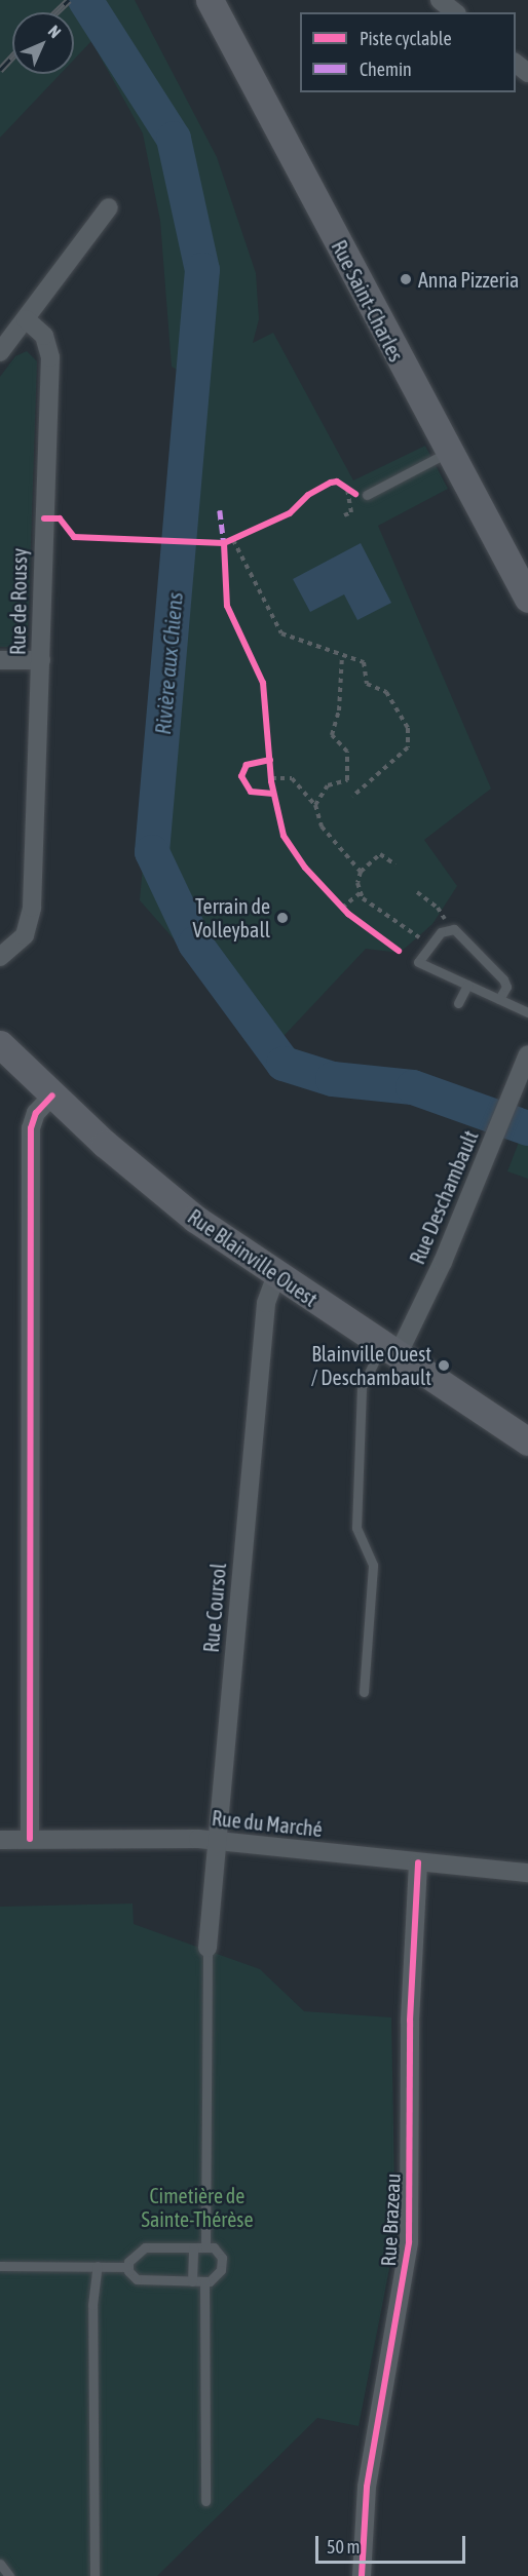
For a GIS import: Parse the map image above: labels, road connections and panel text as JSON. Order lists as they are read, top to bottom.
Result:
{
  "streets": {
    "street": [
      "Rue Saint-Charles",
      "Rue de Roussy",
      "Rue Deschambault",
      "Rue Blainville Ouest",
      "Rue Coursol",
      "Rue du Marché",
      "Rue Brazeau"
    ]
  },
  "crossings": [
    ["Rue Deschambault", "Rue Blainville Ouest"],
    ["Rue Blainville Ouest", "Rue Coursol"],
    ["Rue Coursol", "Rue du Marché"],
    ["Rue du Marché", "Rue Brazeau"]
  ],
  "water": ["Rivière aux Chiens"],
  "parks": ["Cimetière de Sainte-Thérèse"],
  "places": ["Anna Pizzeria", "Terrain de Volleyball", "Blainville Ouest / Deschambault"],
  "legend": ["Piste cyclable", "Chemin"],
  "scale_bar": "50 m",
  "north": "top right"
}
